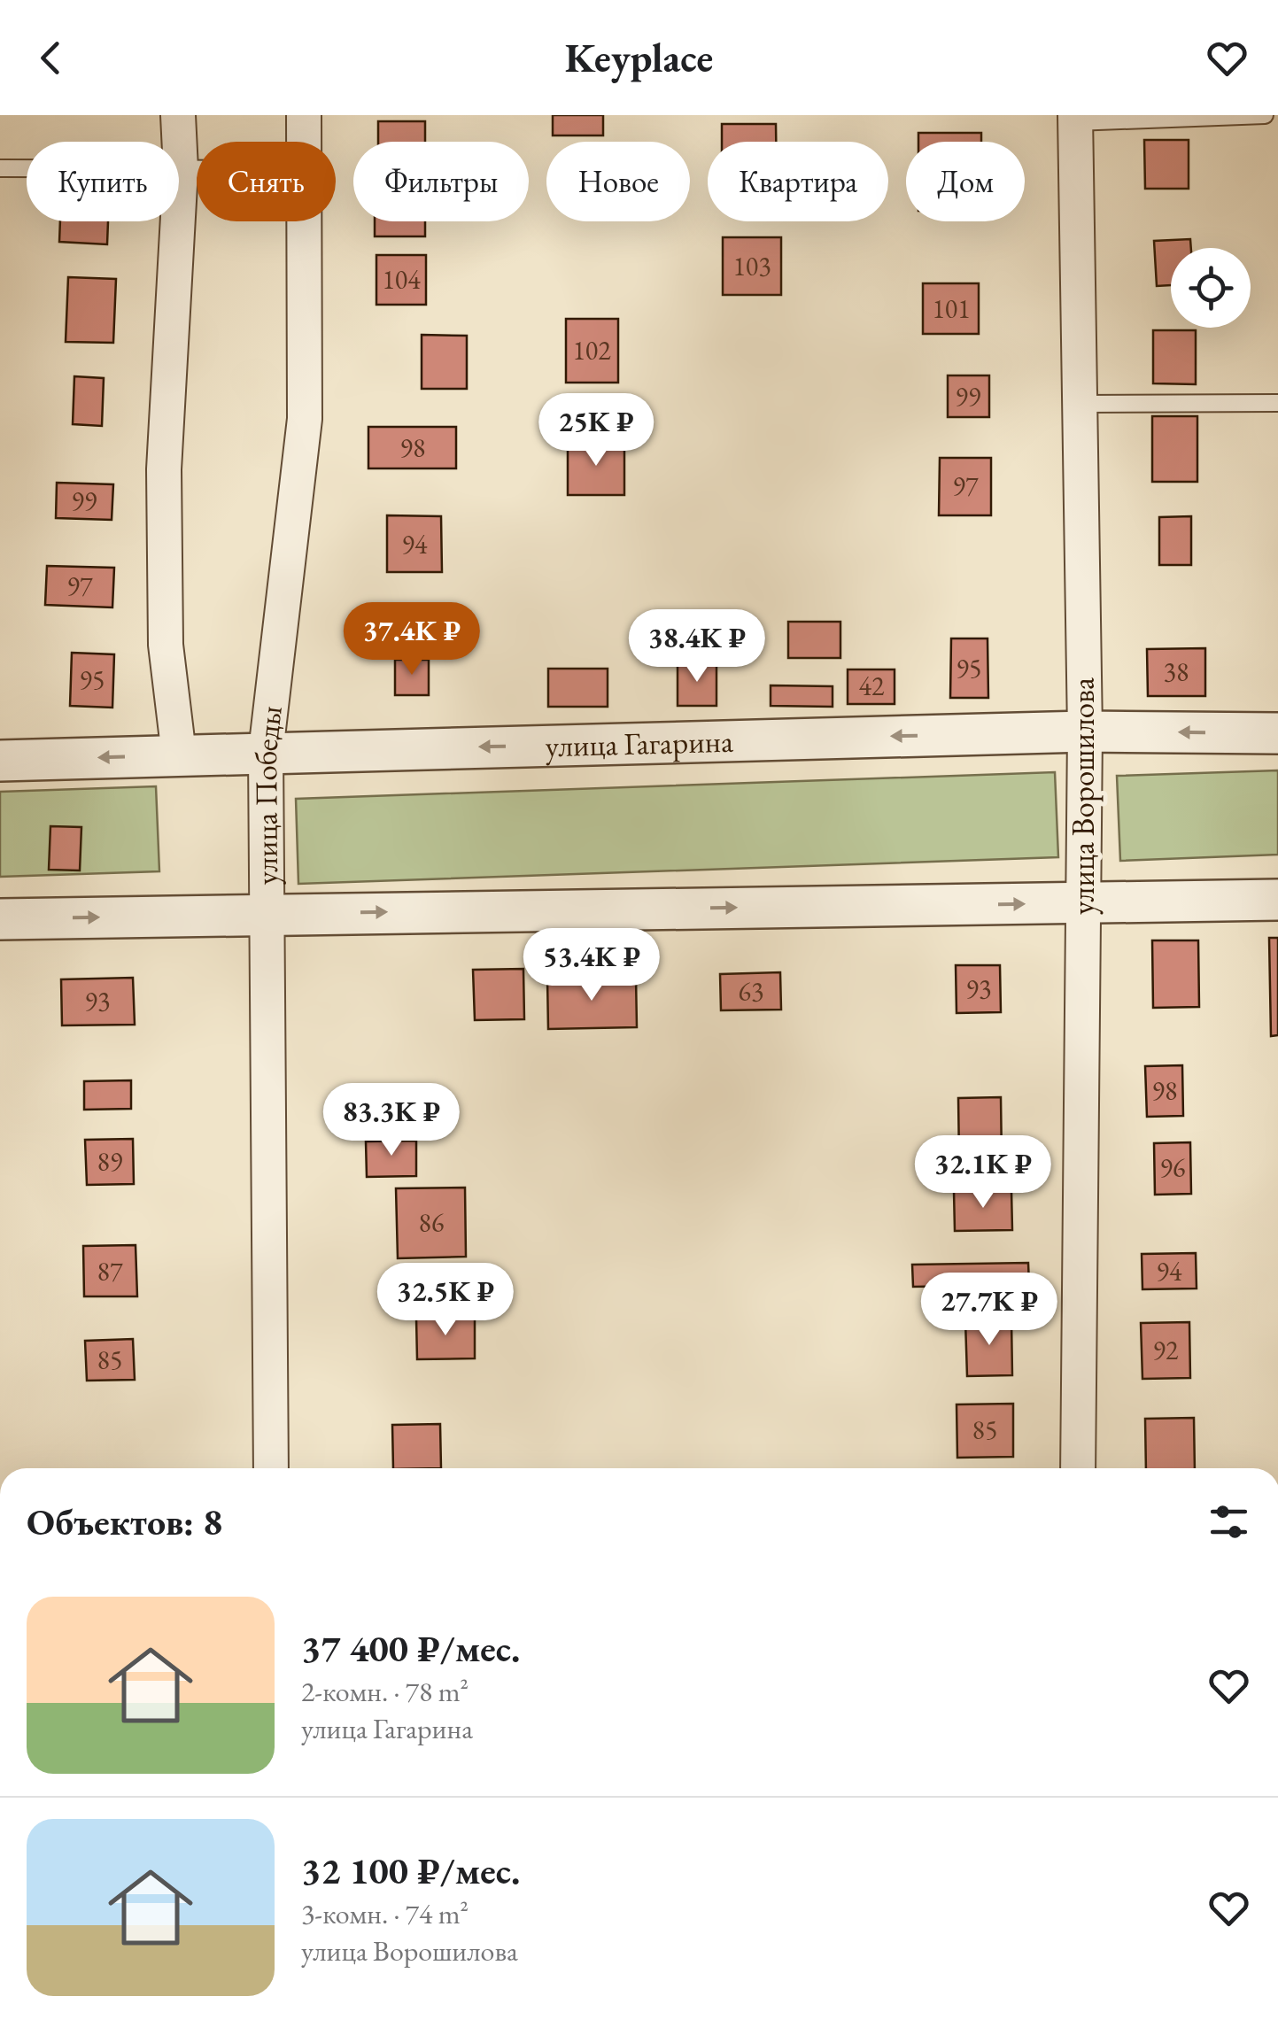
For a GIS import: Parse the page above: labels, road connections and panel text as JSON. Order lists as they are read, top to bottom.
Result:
{
  "streets": {
    "street": ["улица Гагарина", "улица Победы", "улица Ворошилова"]
  },
  "crossings": [
    ["улица Гагарина", "улица Победы"],
    ["улица Гагарина", "улица Ворошилова"]
  ],
  "house_numbers": [
    "103",
    "104",
    "101",
    "102",
    "99",
    "98",
    "97",
    "99",
    "94",
    "97",
    "95",
    "38",
    "95",
    "42",
    "93",
    "63",
    "93",
    "98",
    "89",
    "96",
    "86",
    "87",
    "94",
    "92",
    "85",
    "85"
  ],
  "page": {
    "header": "Keyplace",
    "chip": [
      "Купить",
      "Снять",
      "Фильтры",
      "Новое",
      "Квартира",
      "Дом"
    ],
    "price": [
      "25K ₽",
      "37.4K ₽",
      "38.4K ₽",
      "53.4K ₽",
      "83.3K ₽",
      "32.1K ₽",
      "32.5K ₽",
      "27.7K ₽"
    ],
    "heading": "Объектов: 8",
    "list": [
      {
        "name": "37 400 ₽/мес.",
        "note": "2-комн. · 78 m² · улица Гагарина"
      },
      {
        "name": "32 100 ₽/мес.",
        "note": "3-комн. · 74 m² · улица Ворошилова"
      }
    ]
  }
}
